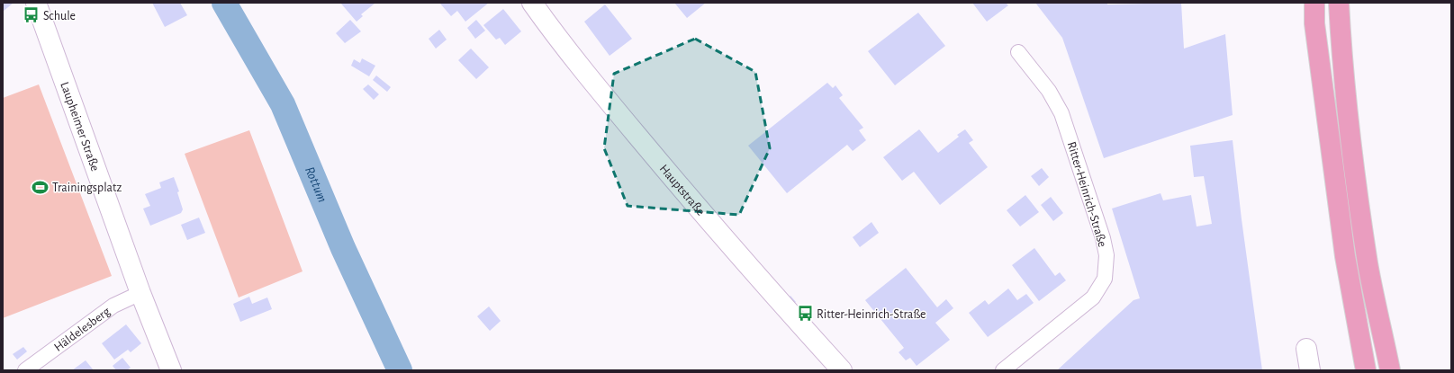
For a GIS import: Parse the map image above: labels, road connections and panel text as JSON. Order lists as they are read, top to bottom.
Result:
{
  "streets": {
    "main road": ["Laupheimer Straße", "Hauptstraße"],
    "street": ["Ritter-Heinrich-Straße", "Häldelesberg"]
  },
  "crossings": [
    ["Laupheimer Straße", "Häldelesberg"]
  ],
  "water": ["Rottum"],
  "places": {
    "bus stop": ["Schule", "Ritter-Heinrich-Straße"],
    "sports": ["Trainingsplatz"]
  }
}
